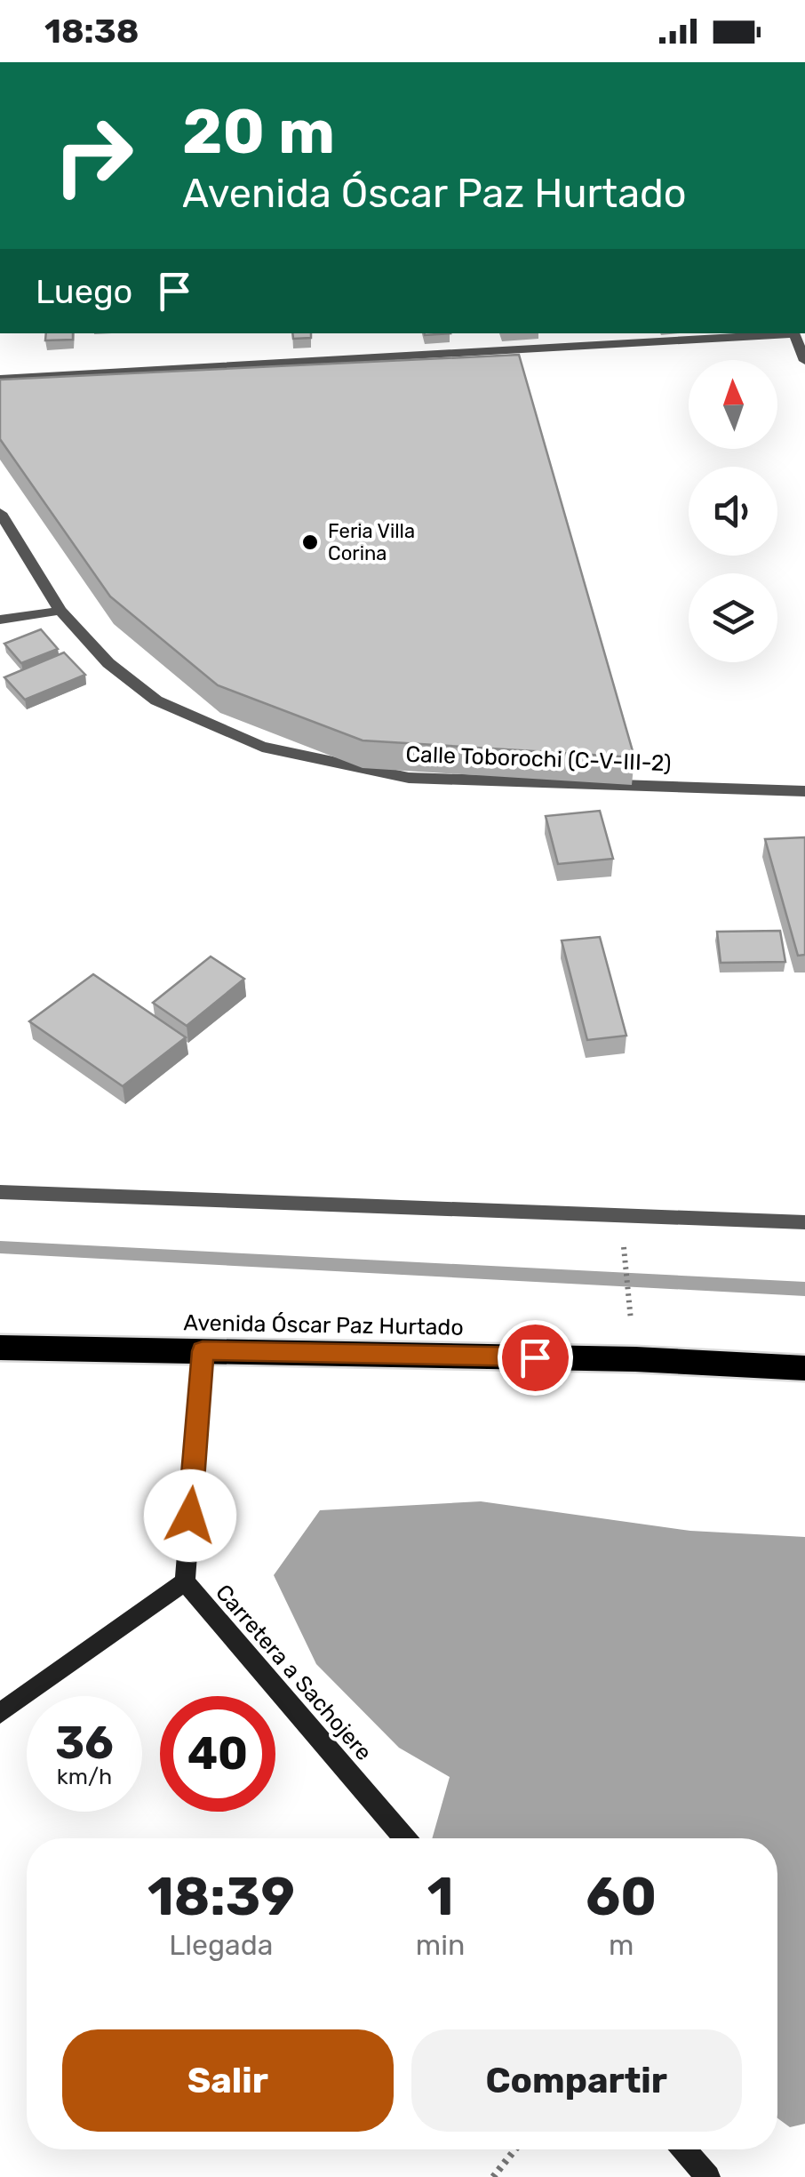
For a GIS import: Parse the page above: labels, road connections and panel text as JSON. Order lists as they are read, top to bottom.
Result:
{
  "streets": {
    "highway": ["Avenida Óscar Paz Hurtado"],
    "street": ["Calle Toborochi (C-V-III-2)", "Carretera a Sachojere"]
  },
  "crossings": [
    ["Avenida Óscar Paz Hurtado", "Carretera a Sachojere"]
  ],
  "places": ["Feria Villa Corina"],
  "north": "top",
  "page": {
    "status": "18:38",
    "turn": ["20 m", "Avenida Óscar Paz Hurtado"],
    "then": "Luego",
    "speed": "36 km/h",
    "limit": "40",
    "eta": [
      "18:39",
      "Llegada",
      "1",
      "min",
      "60",
      "m"
    ],
    "buttons": ["Salir", "Compartir"]
  }
}
